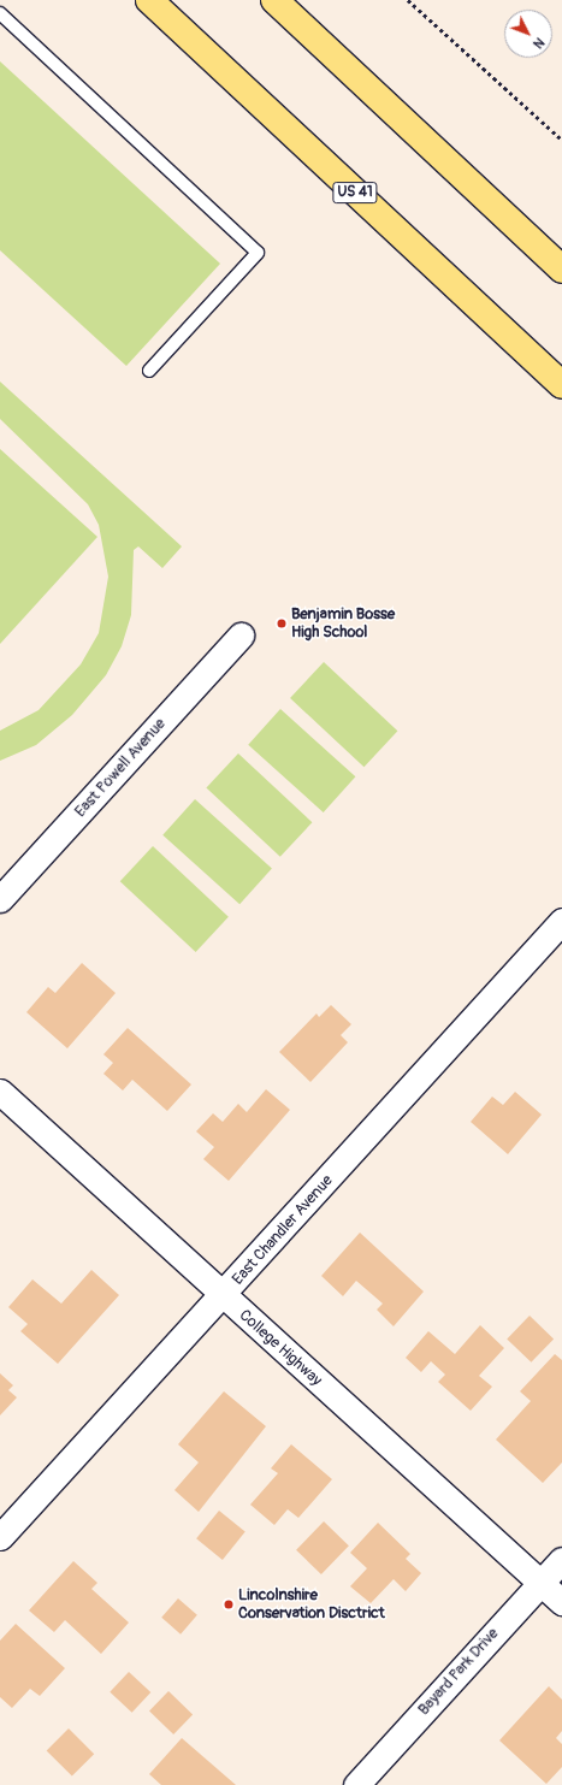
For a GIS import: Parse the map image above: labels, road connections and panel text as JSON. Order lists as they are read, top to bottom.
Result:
{
  "streets": {
    "highway": ["US 41"],
    "street": [
      "East Powell Avenue",
      "East Chandler Avenue",
      "College Highway",
      "Bayard Park Drive"
    ]
  },
  "crossings": [
    ["East Chandler Avenue", "College Highway"],
    ["College Highway", "Bayard Park Drive"]
  ],
  "places": ["Benjamin Bosse High School", "Lincolnshire Conservation Disctrict"],
  "north": "bottom right"
}
